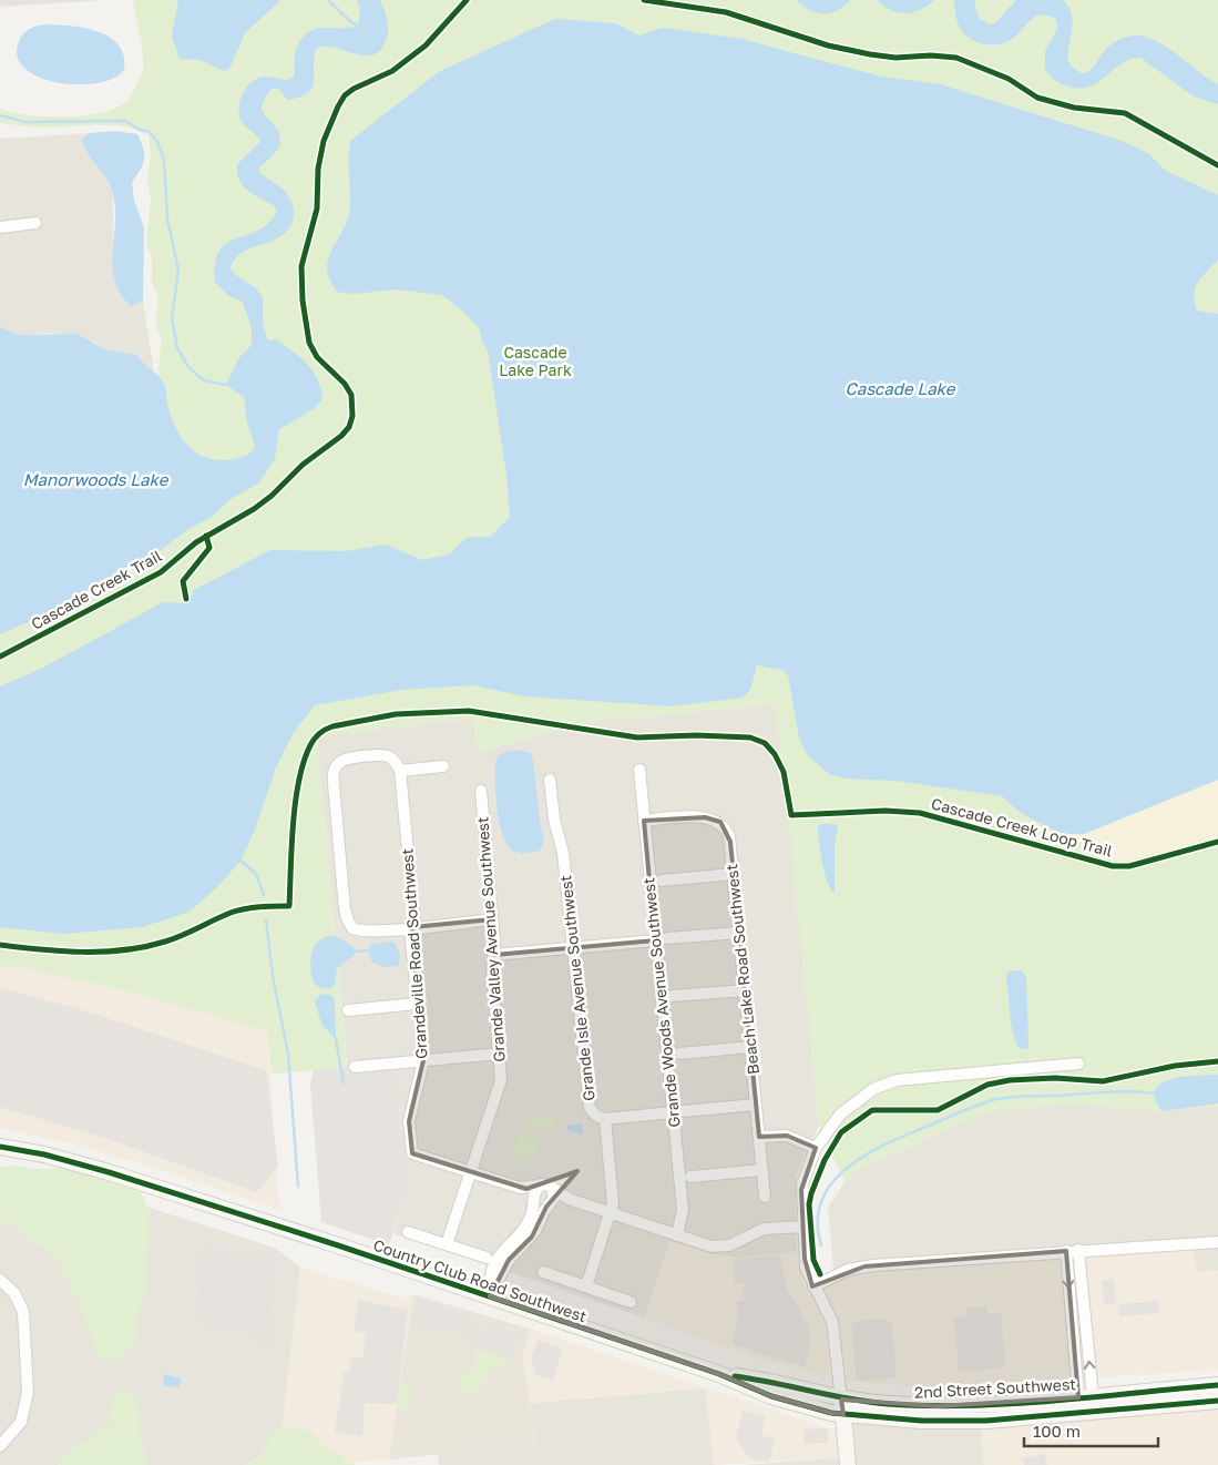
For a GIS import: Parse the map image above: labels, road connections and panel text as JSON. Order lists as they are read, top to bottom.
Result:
{
  "streets": {
    "main road": ["Country Club Road Southwest", "2nd Street Southwest"],
    "street": [
      "Grande Valley Avenue Southwest",
      "Grandeville Road Southwest",
      "Beach Lake Road Southwest",
      "Grande Isle Avenue Southwest",
      "Grande Woods Avenue Southwest"
    ],
    "cycle path": ["Cascade Creek Trail", "Cascade Creek Loop Trail"]
  },
  "crossings": [
    ["Grande Valley Avenue Southwest", "Grandeville Road Southwest"],
    ["Grandeville Road Southwest", "Grande Isle Avenue Southwest"],
    ["Grandeville Road Southwest", "Grande Woods Avenue Southwest"],
    ["Beach Lake Road Southwest", "Grande Woods Avenue Southwest"],
    ["Country Club Road Southwest", "2nd Street Southwest"]
  ],
  "water": ["Cascade Lake", "Manorwoods Lake"],
  "parks": ["Cascade Lake Park"],
  "scale_bar": "100 m"
}
